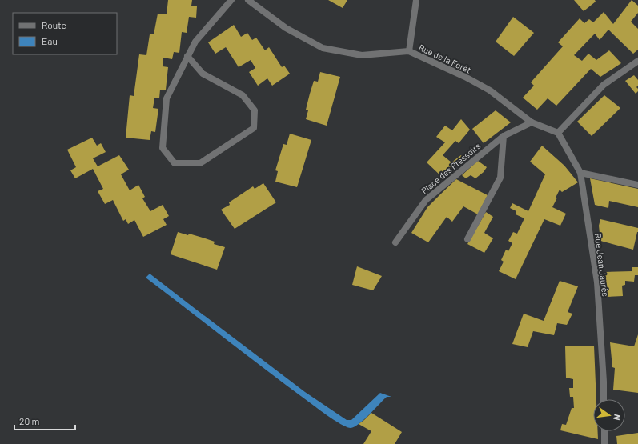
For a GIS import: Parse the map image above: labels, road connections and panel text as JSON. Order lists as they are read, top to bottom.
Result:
{
  "streets": {
    "street": ["Rue de la Forêt", "Place des Pressoirs", "Rue Jean Jaurès"]
  },
  "crossings": [
    ["Rue de la Forêt", "Place des Pressoirs"],
    ["Rue de la Forêt", "Rue Jean Jaurès"]
  ],
  "legend": ["Route", "Eau"],
  "scale_bar": "20 m",
  "north": "right"
}
